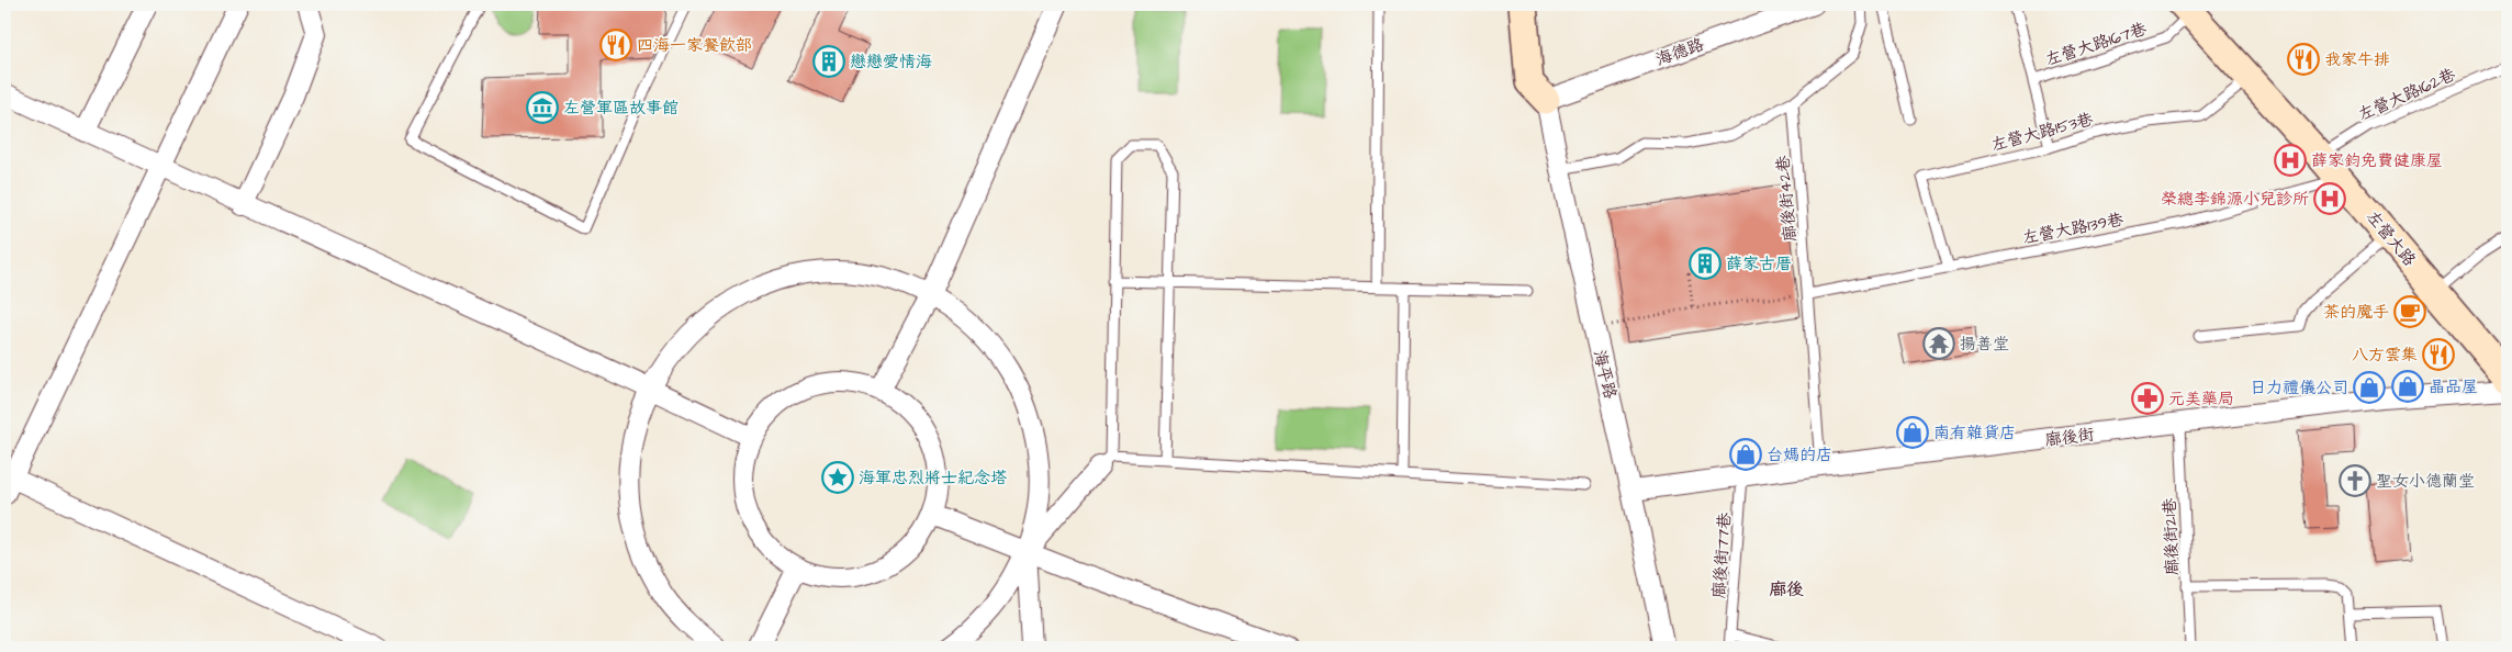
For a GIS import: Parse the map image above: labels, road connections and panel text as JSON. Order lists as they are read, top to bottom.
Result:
{
  "streets": {
    "street": [
      "海德路",
      "左營大路",
      "海平路",
      "廍後街"
    ],
    "lane": [
      "左營大路167巷",
      "左營大路162巷",
      "左營大路153巷",
      "廍後街42巷",
      "左營大路139巷",
      "廍後街21巷",
      "廍後街77巷"
    ]
  },
  "crossings": [
    ["左營大路167巷", "左營大路"],
    ["海德路", "海平路"],
    ["左營大路162巷", "左營大路"],
    ["左營大路153巷", "左營大路139巷"],
    ["左營大路153巷", "左營大路"],
    ["廍後街42巷", "左營大路139巷"],
    ["廍後街42巷", "廍後街"],
    ["左營大路139巷", "左營大路"],
    ["海平路", "廍後街"],
    ["廍後街", "廍後街21巷"],
    ["廍後街", "廍後街77巷"]
  ],
  "districts": ["廍後"],
  "places": {
    "restaurant": ["四海一家餐飲部", "我家牛排", "八方雲集"],
    "building": ["戀戀愛情海", "薛家古厝"],
    "museum": ["左營軍區故事館"],
    "hospital": ["薛家鈞免費健康屋", "榮總李錦源小兒診所"],
    "cafe": ["茶的魔手"],
    "temple": ["揚善堂"],
    "shop": [
      "晶品屋",
      "日力禮儀公司",
      "南有雜貨店",
      "台媽的店"
    ],
    "pharmacy": ["元美藥局"],
    "place": ["海軍忠烈將士紀念塔"],
    "church": ["聖女小德蘭堂"]
  }
}
